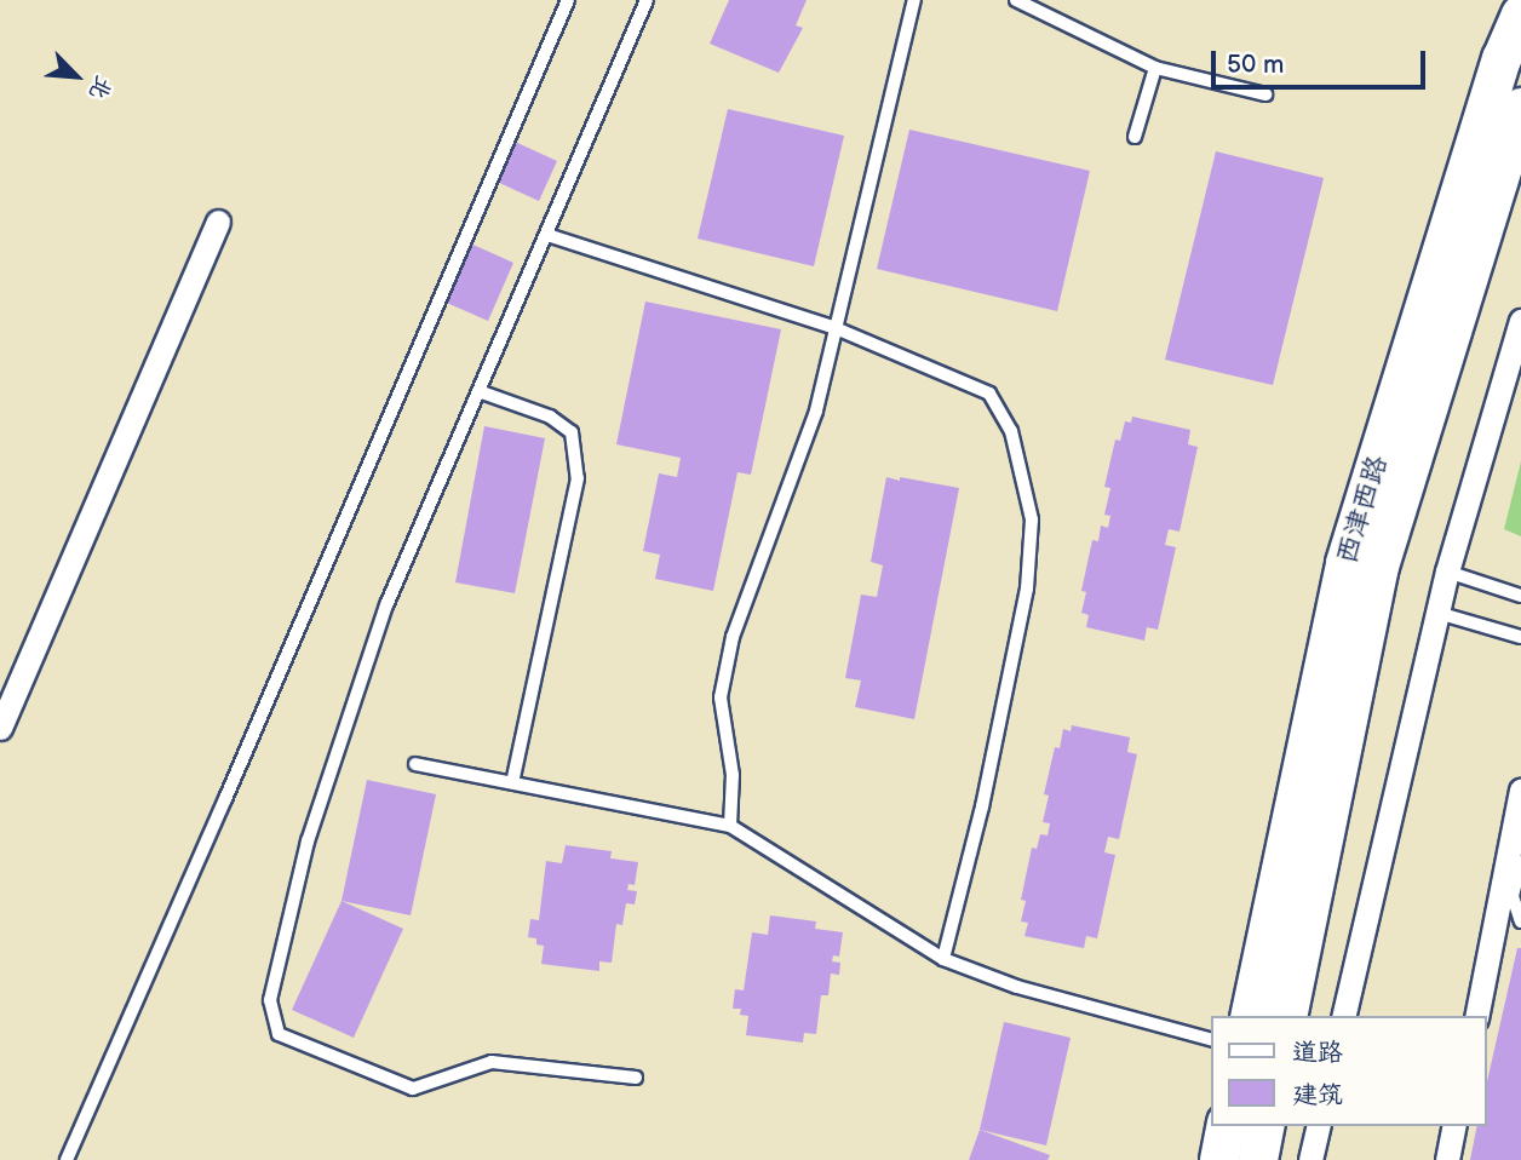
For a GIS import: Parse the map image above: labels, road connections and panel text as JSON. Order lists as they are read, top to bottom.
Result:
{
  "streets": {
    "main road": ["西津西路"]
  },
  "legend": ["道路", "建筑"],
  "scale_bar": "50 m",
  "north": "bottom right"
}
